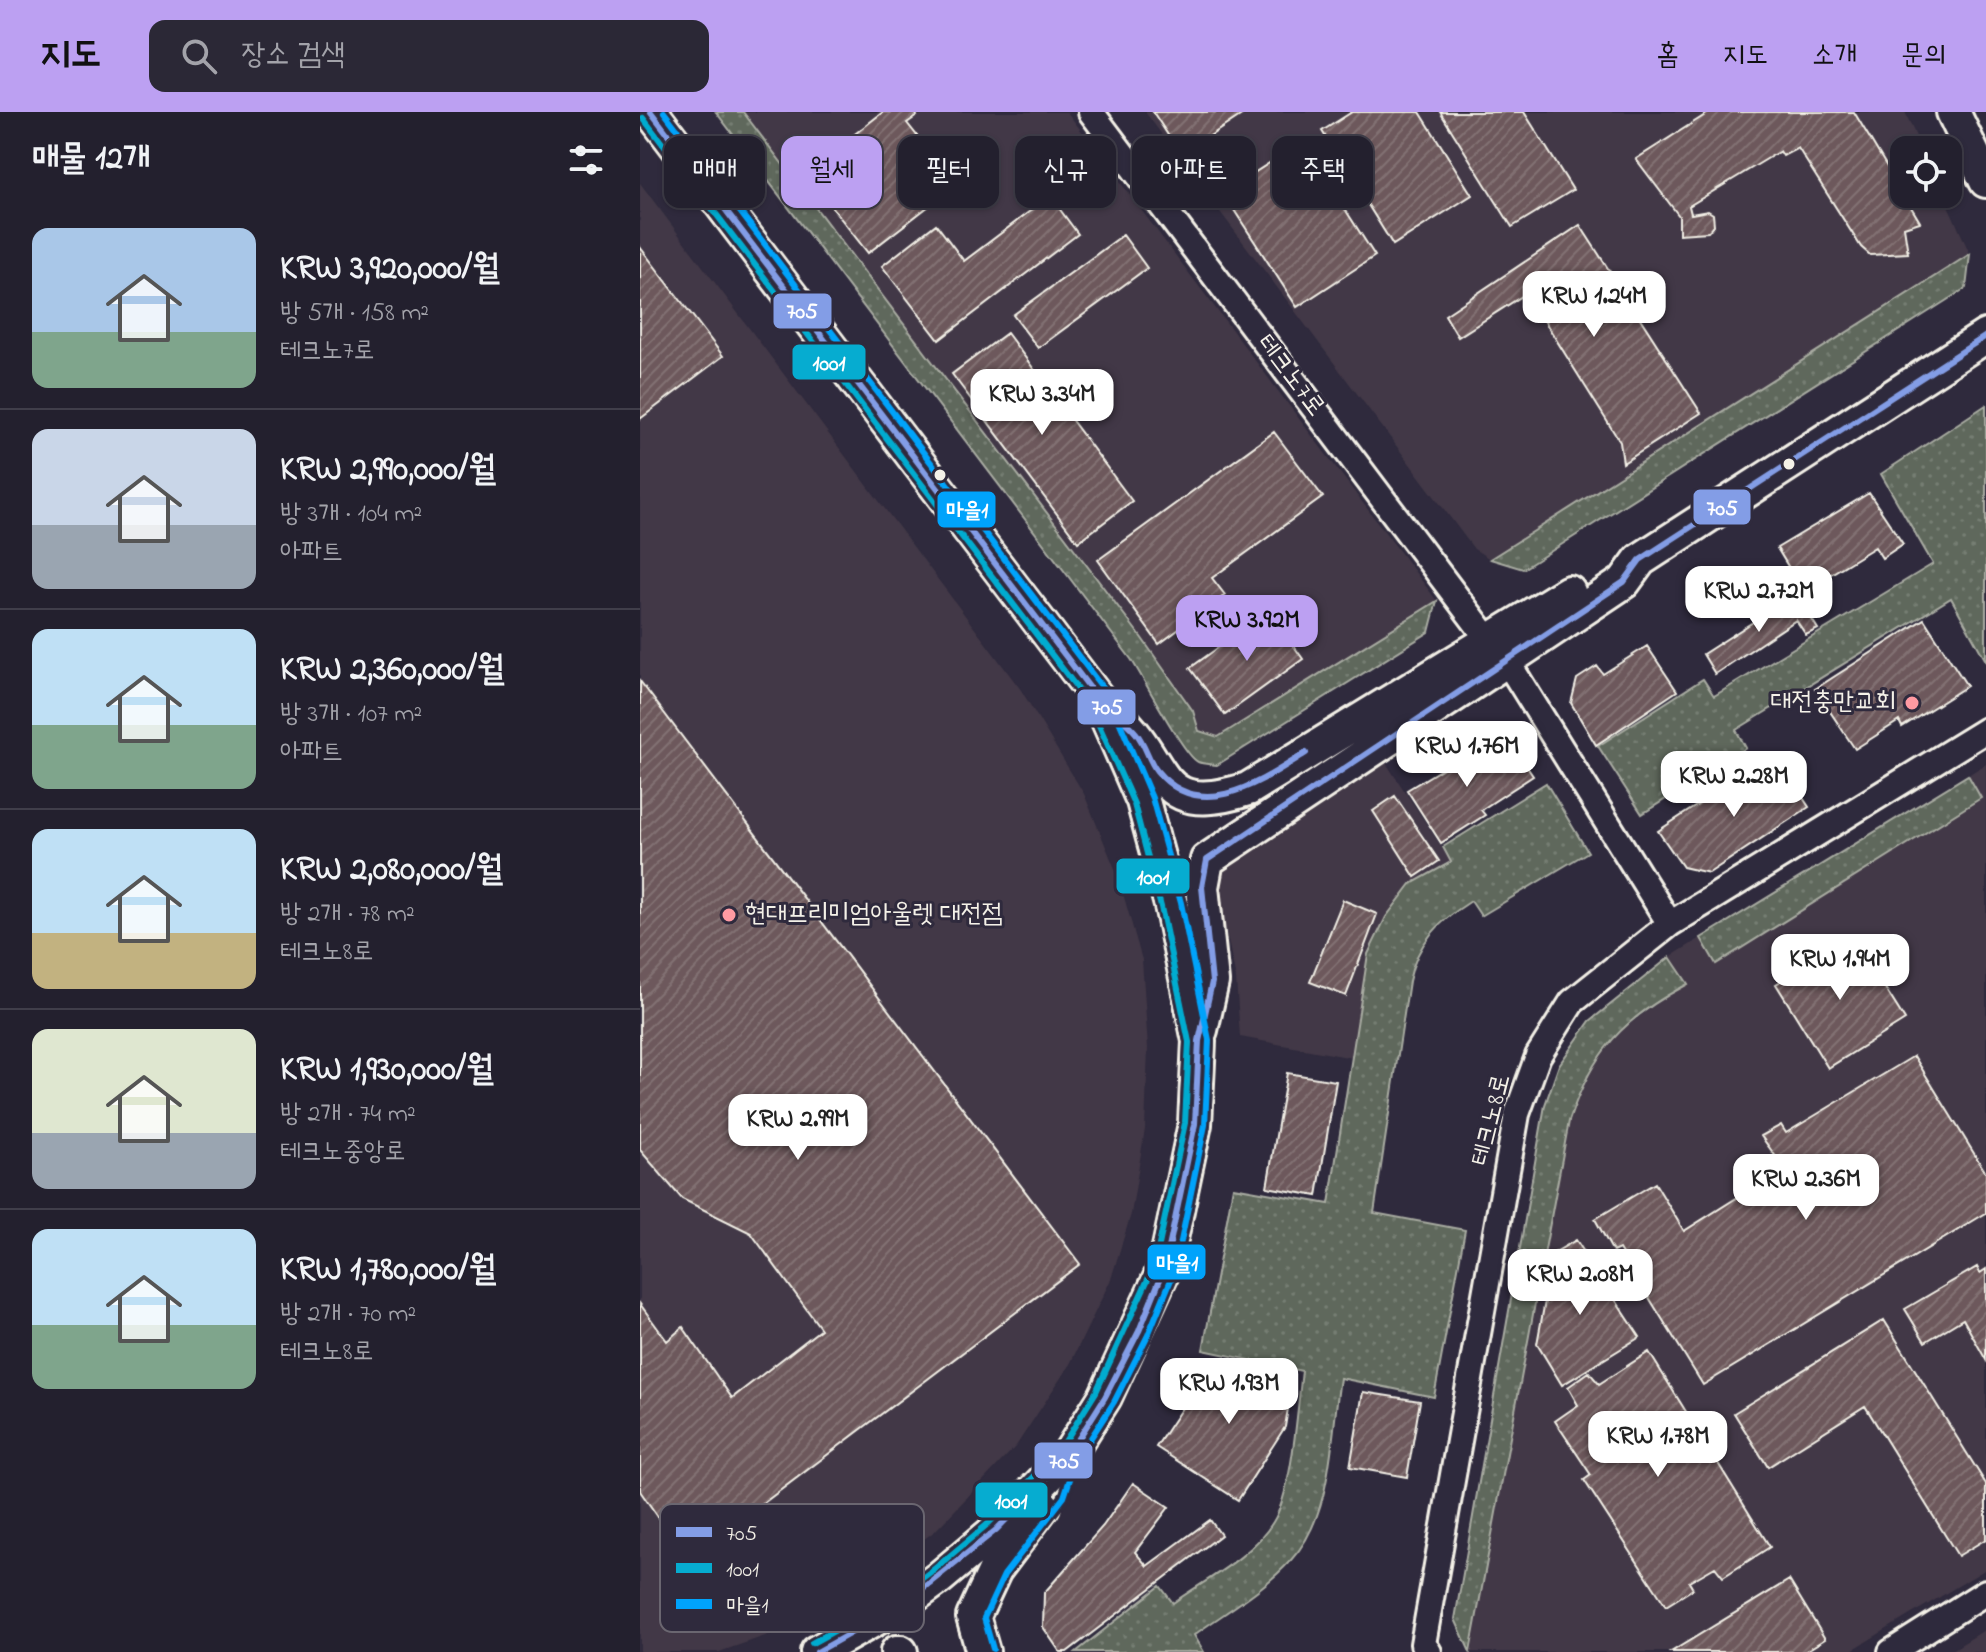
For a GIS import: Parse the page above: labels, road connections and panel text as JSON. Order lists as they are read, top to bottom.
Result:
{
  "streets": {
    "street": ["테크노7로", "테크노8로"]
  },
  "crossings": [
    ["테크노7로", "테크노8로"]
  ],
  "places": ["대전충만교회", "현대프리미엄아울렛 대전점"],
  "lines": ["transit line 705", "transit line 마을1", "transit line 1001"],
  "legend": ["705", "1001", "마을1"],
  "page": {
    "header": "지도",
    "search": "장소 검색",
    "nav": [
      "홈",
      "지도",
      "소개",
      "문의"
    ],
    "heading": "매물 12개",
    "chip": [
      "매매",
      "월세",
      "필터",
      "신규",
      "아파트",
      "주택"
    ],
    "list": [
      {
        "name": "KRW 3,920,000/월",
        "note": "방 5개 · 158 m² · 테크노7로"
      },
      {
        "name": "KRW 2,990,000/월",
        "note": "방 3개 · 104 m² · 아파트"
      },
      {
        "name": "KRW 2,360,000/월",
        "note": "방 3개 · 107 m² · 아파트"
      },
      {
        "name": "KRW 2,080,000/월",
        "note": "방 2개 · 78 m² · 테크노8로"
      },
      {
        "name": "KRW 1,930,000/월",
        "note": "방 2개 · 74 m² · 테크노중앙로"
      },
      {
        "name": "KRW 1,780,000/월",
        "note": "방 2개 · 70 m² · 테크노8로"
      }
    ],
    "price": [
      "KRW 1.24M",
      "KRW 3.34M",
      "KRW 2.72M",
      "KRW 3.92M",
      "KRW 1.76M",
      "KRW 2.28M",
      "KRW 1.94M",
      "KRW 2.99M",
      "KRW 2.36M",
      "KRW 2.08M",
      "KRW 1.93M",
      "KRW 1.78M"
    ]
  }
}
